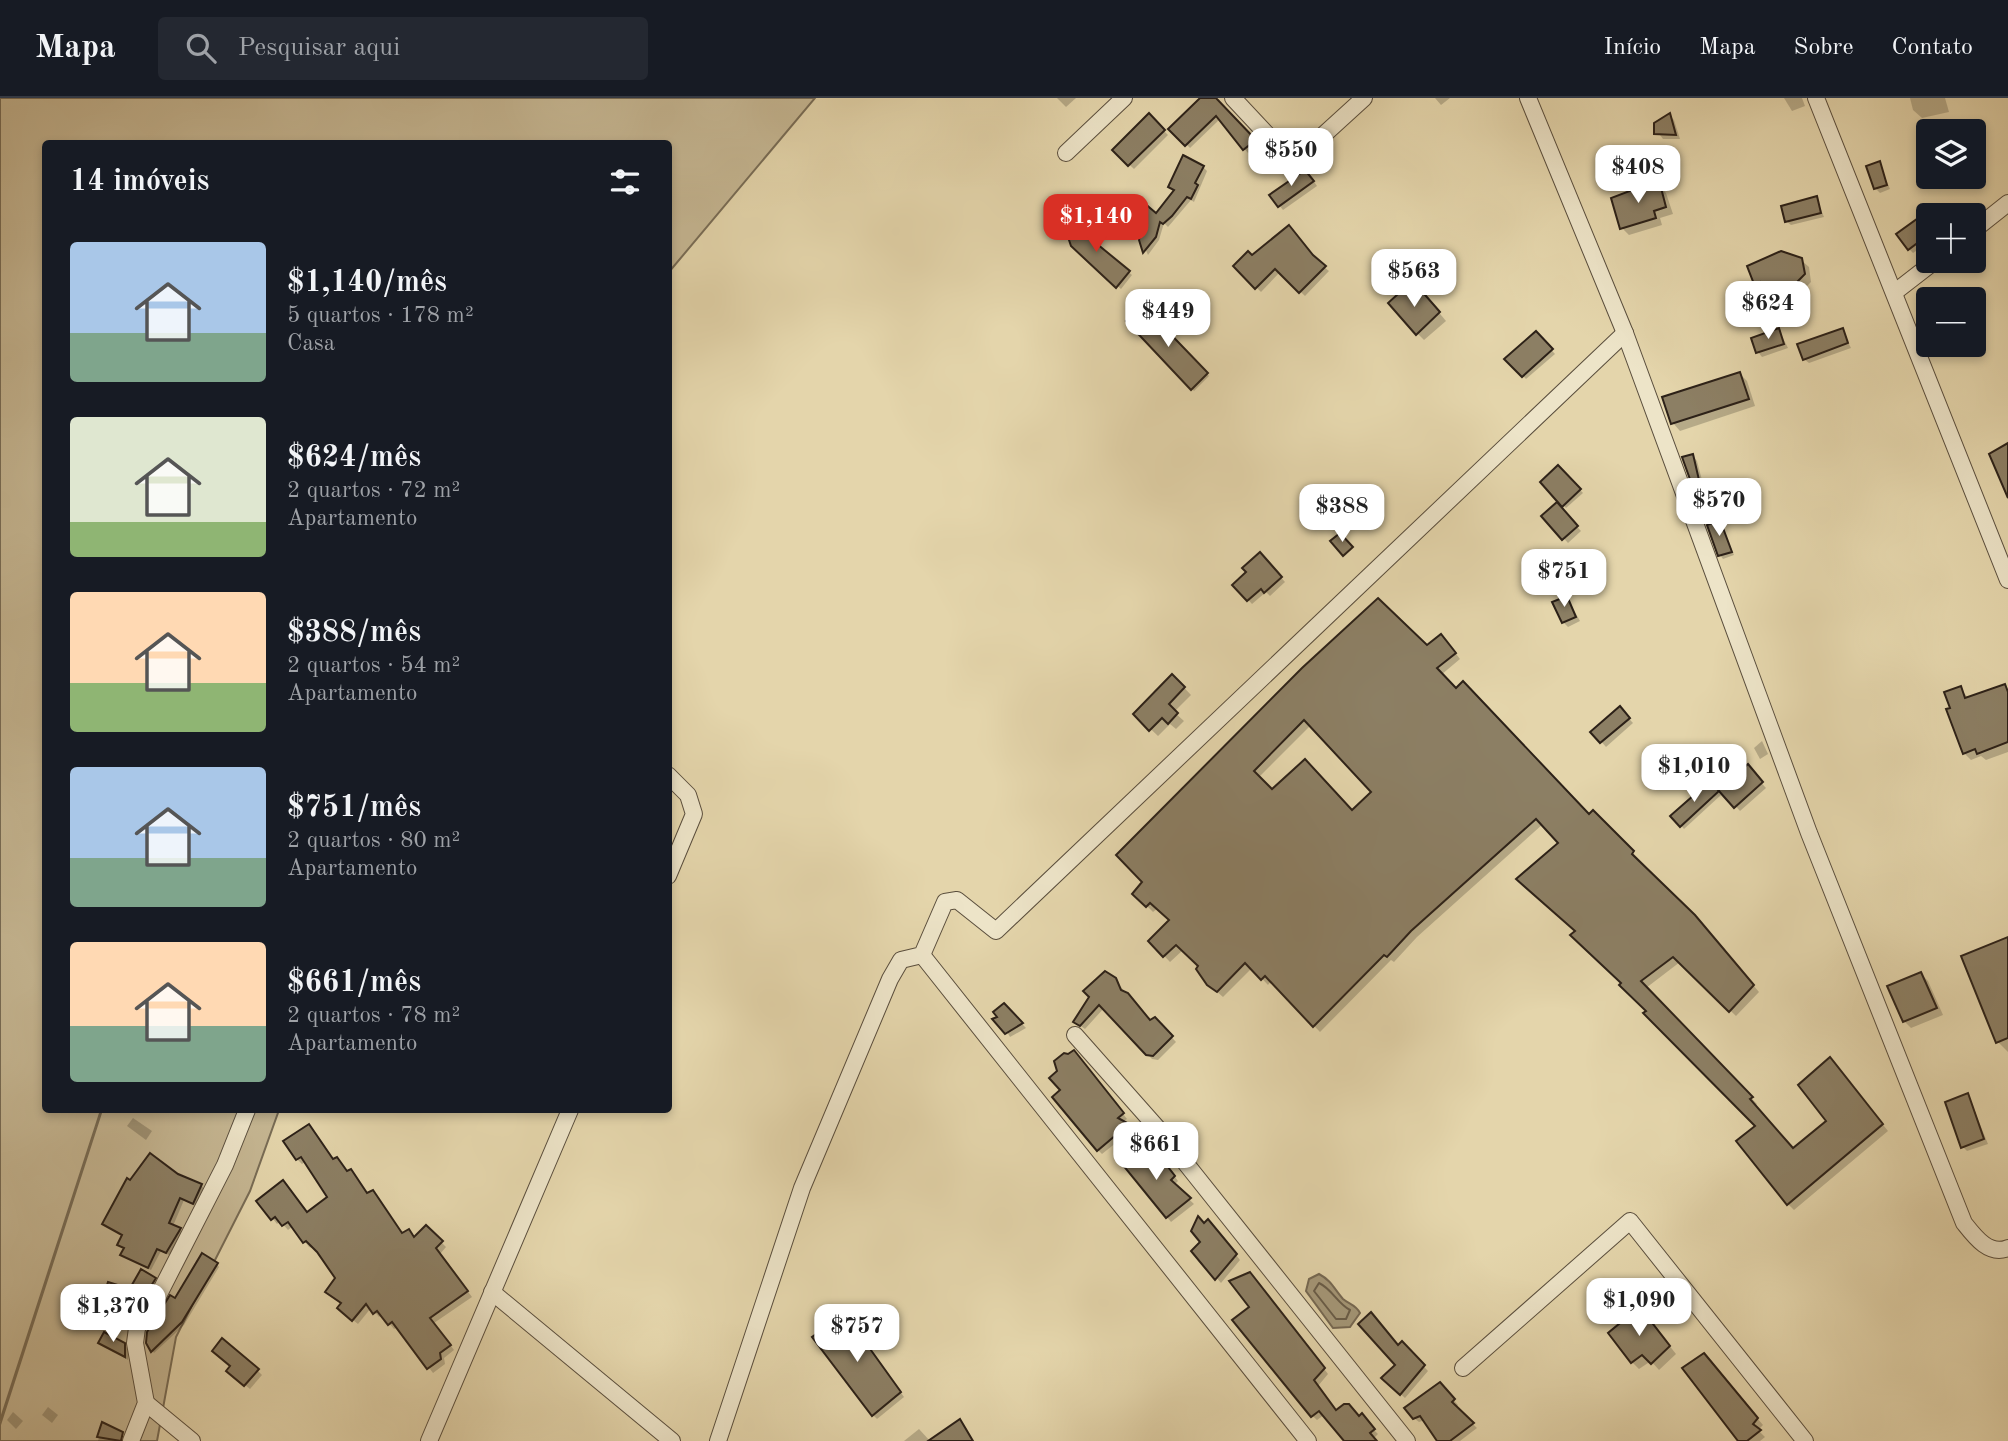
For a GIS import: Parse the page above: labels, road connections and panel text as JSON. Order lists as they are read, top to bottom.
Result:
{
  "page": {
    "header": "Mapa",
    "search": "Pesquisar aqui",
    "nav": [
      "Início",
      "Mapa",
      "Sobre",
      "Contato"
    ],
    "map_buttons": ["+", "−"],
    "price": [
      "$550",
      "$408",
      "$1,140",
      "$563",
      "$624",
      "$449",
      "$570",
      "$388",
      "$751",
      "$1,010",
      "$661",
      "$1,090",
      "$1,370",
      "$757"
    ],
    "heading": "14 imóveis",
    "list": [
      {
        "name": "$1,140/mês",
        "note": "5 quartos · 178 m² · Casa"
      },
      {
        "name": "$624/mês",
        "note": "2 quartos · 72 m² · Apartamento"
      },
      {
        "name": "$388/mês",
        "note": "2 quartos · 54 m² · Apartamento"
      },
      {
        "name": "$751/mês",
        "note": "2 quartos · 80 m² · Apartamento"
      },
      {
        "name": "$661/mês",
        "note": "2 quartos · 78 m² · Apartamento"
      }
    ]
  }
}
